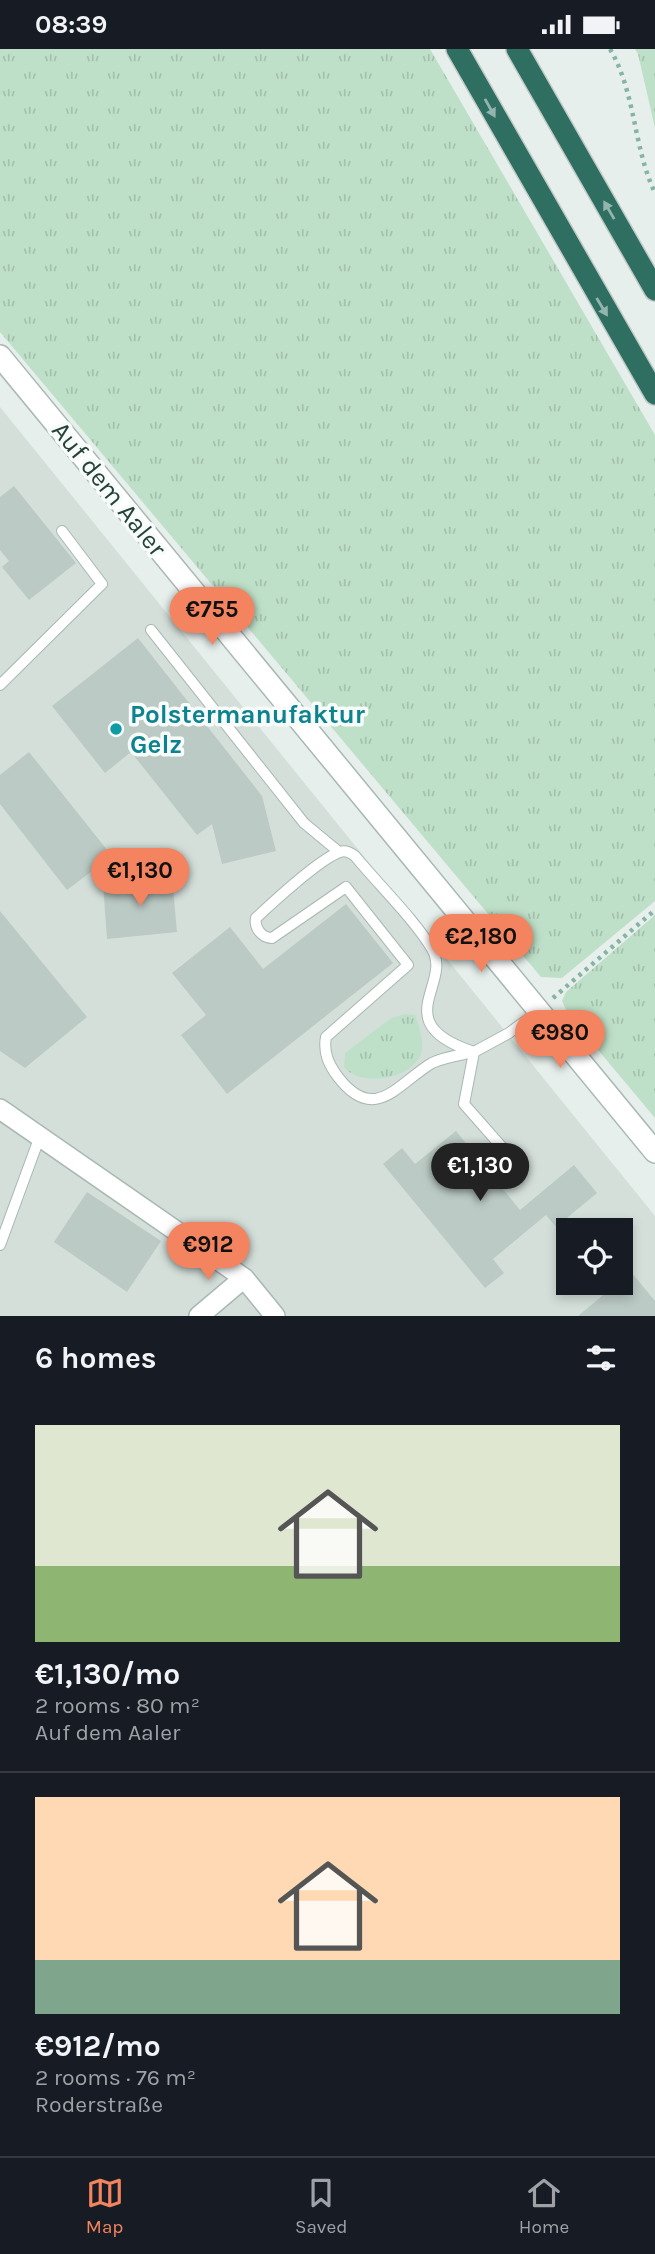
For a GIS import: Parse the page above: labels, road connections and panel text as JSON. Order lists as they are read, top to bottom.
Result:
{
  "streets": {
    "street": ["Auf dem Aaler"]
  },
  "places": ["Polstermanufaktur Gelz"],
  "page": {
    "status": "08:39",
    "price": [
      "€755",
      "€1,130",
      "€2,180",
      "€980",
      "€1,130",
      "€912"
    ],
    "heading": "6 homes",
    "list": [
      {
        "name": "€1,130/mo",
        "note": "2 rooms · 80 m² · Auf dem Aaler"
      },
      {
        "name": "€912/mo",
        "note": "2 rooms · 76 m² · Roderstraße"
      }
    ],
    "tabs": ["Map", "Saved", "Home"]
  }
}
